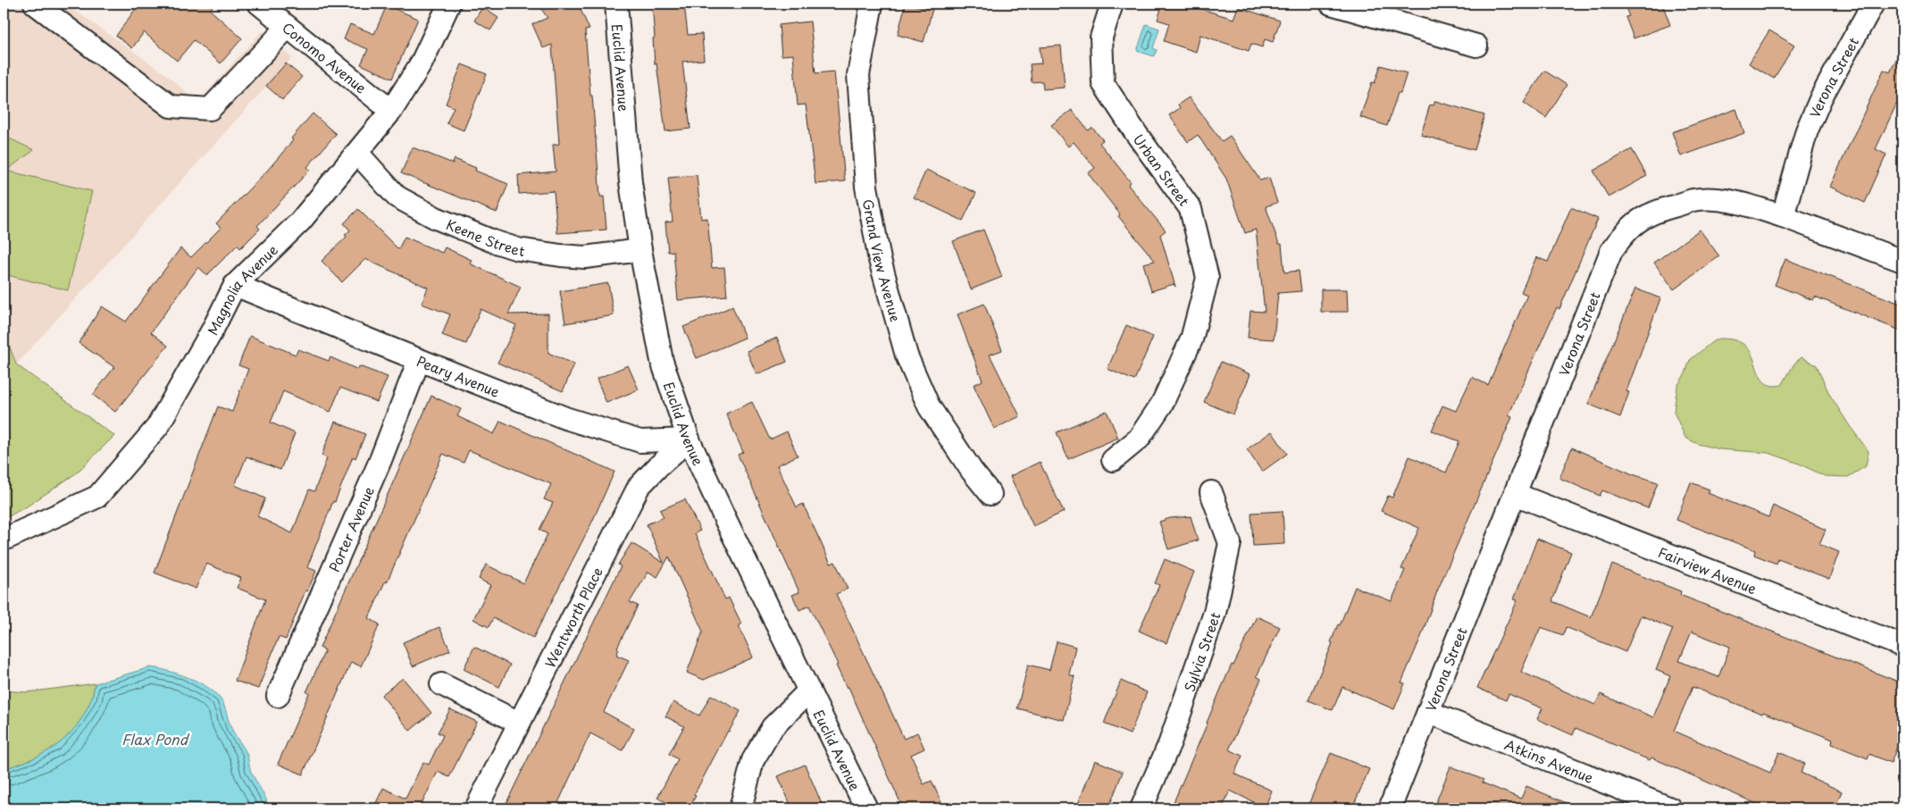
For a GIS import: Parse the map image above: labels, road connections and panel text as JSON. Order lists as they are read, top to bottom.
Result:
{
  "streets": {
    "street": [
      "Conomo Avenue",
      "Euclid Avenue",
      "Verona Street",
      "Urban Street",
      "Keene Street",
      "Grand View Avenue",
      "Magnolia Avenue",
      "Peary Avenue",
      "Porter Avenue",
      "Fairview Avenue",
      "Wentworth Place",
      "Sylvia Street",
      "Atkins Avenue"
    ]
  },
  "crossings": [
    ["Conomo Avenue", "Magnolia Avenue"],
    ["Euclid Avenue", "Keene Street"],
    ["Euclid Avenue", "Peary Avenue"],
    ["Euclid Avenue", "Wentworth Place"],
    ["Verona Street", "Fairview Avenue"],
    ["Verona Street", "Atkins Avenue"],
    ["Keene Street", "Magnolia Avenue"],
    ["Magnolia Avenue", "Peary Avenue"],
    ["Peary Avenue", "Porter Avenue"],
    ["Peary Avenue", "Wentworth Place"]
  ],
  "water": ["Flax Pond"]
}
